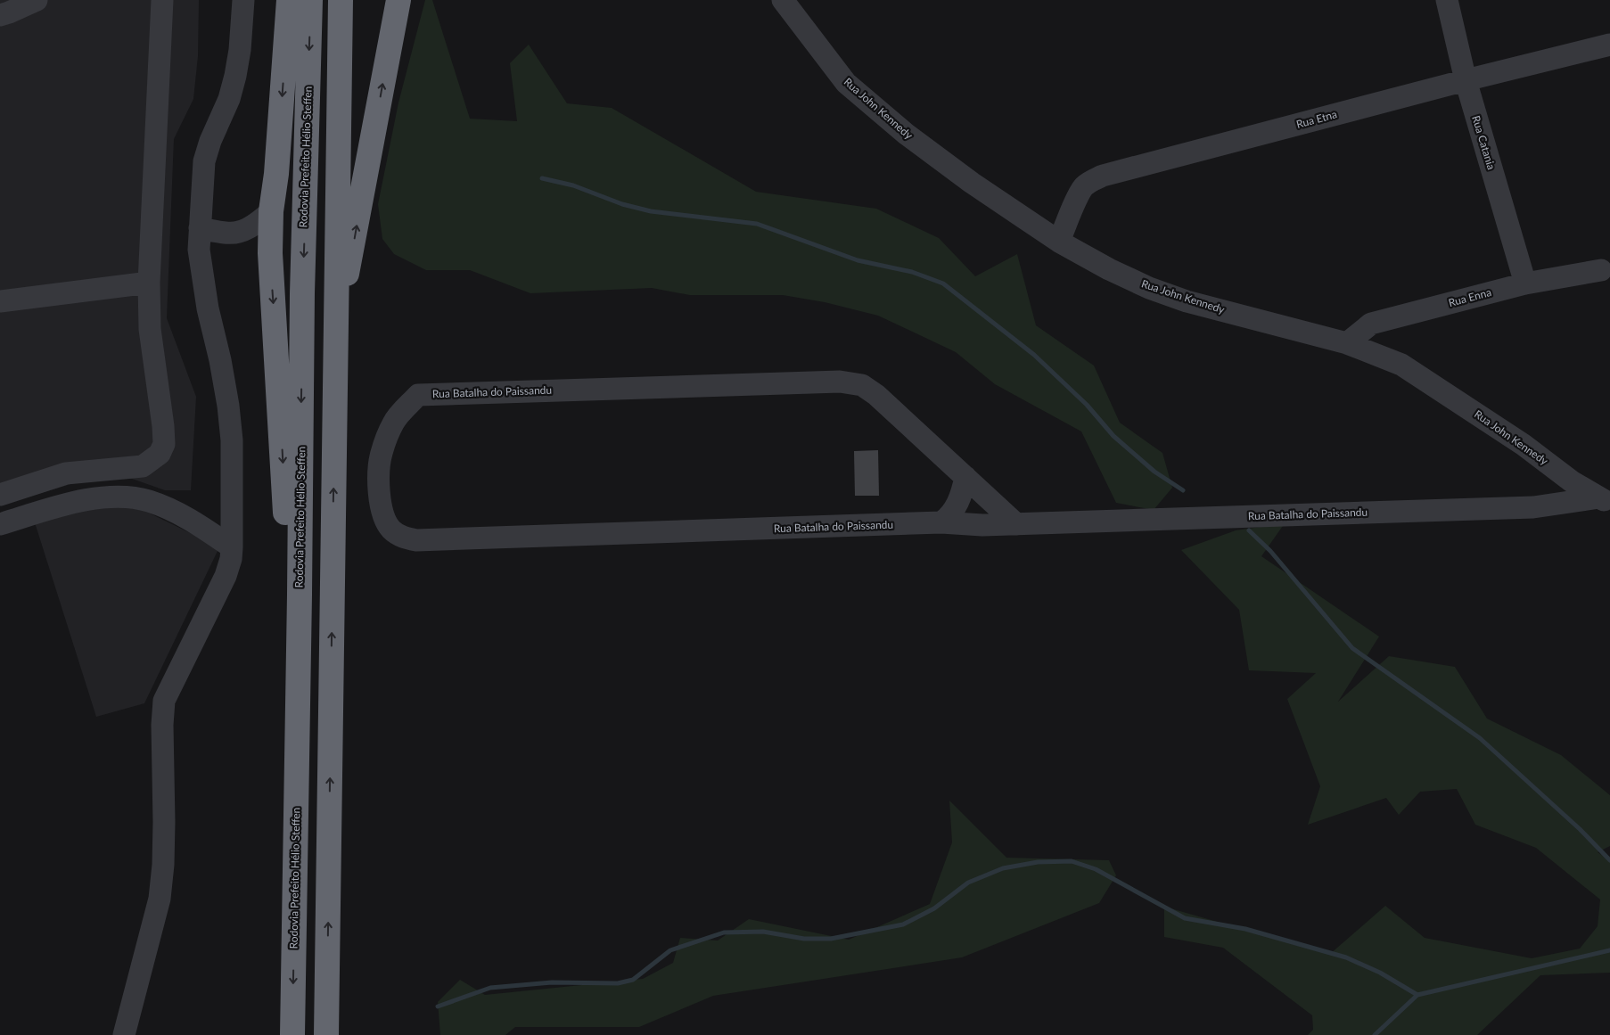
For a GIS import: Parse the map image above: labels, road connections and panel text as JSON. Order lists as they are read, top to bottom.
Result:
{
  "streets": {
    "highway": ["Rodovia Prefeito Hélio Steffen"],
    "street": [
      "Rua John Kennedy",
      "Rua Etna",
      "Rua Catania",
      "Rua Enna",
      "Rua Batalha do Paissandu"
    ]
  },
  "crossings": [
    ["Rua John Kennedy", "Rua Etna"],
    ["Rua John Kennedy", "Rua Enna"],
    ["Rua John Kennedy", "Rua Batalha do Paissandu"],
    ["Rua Etna", "Rua Catania"],
    ["Rua Catania", "Rua Enna"]
  ]
}
